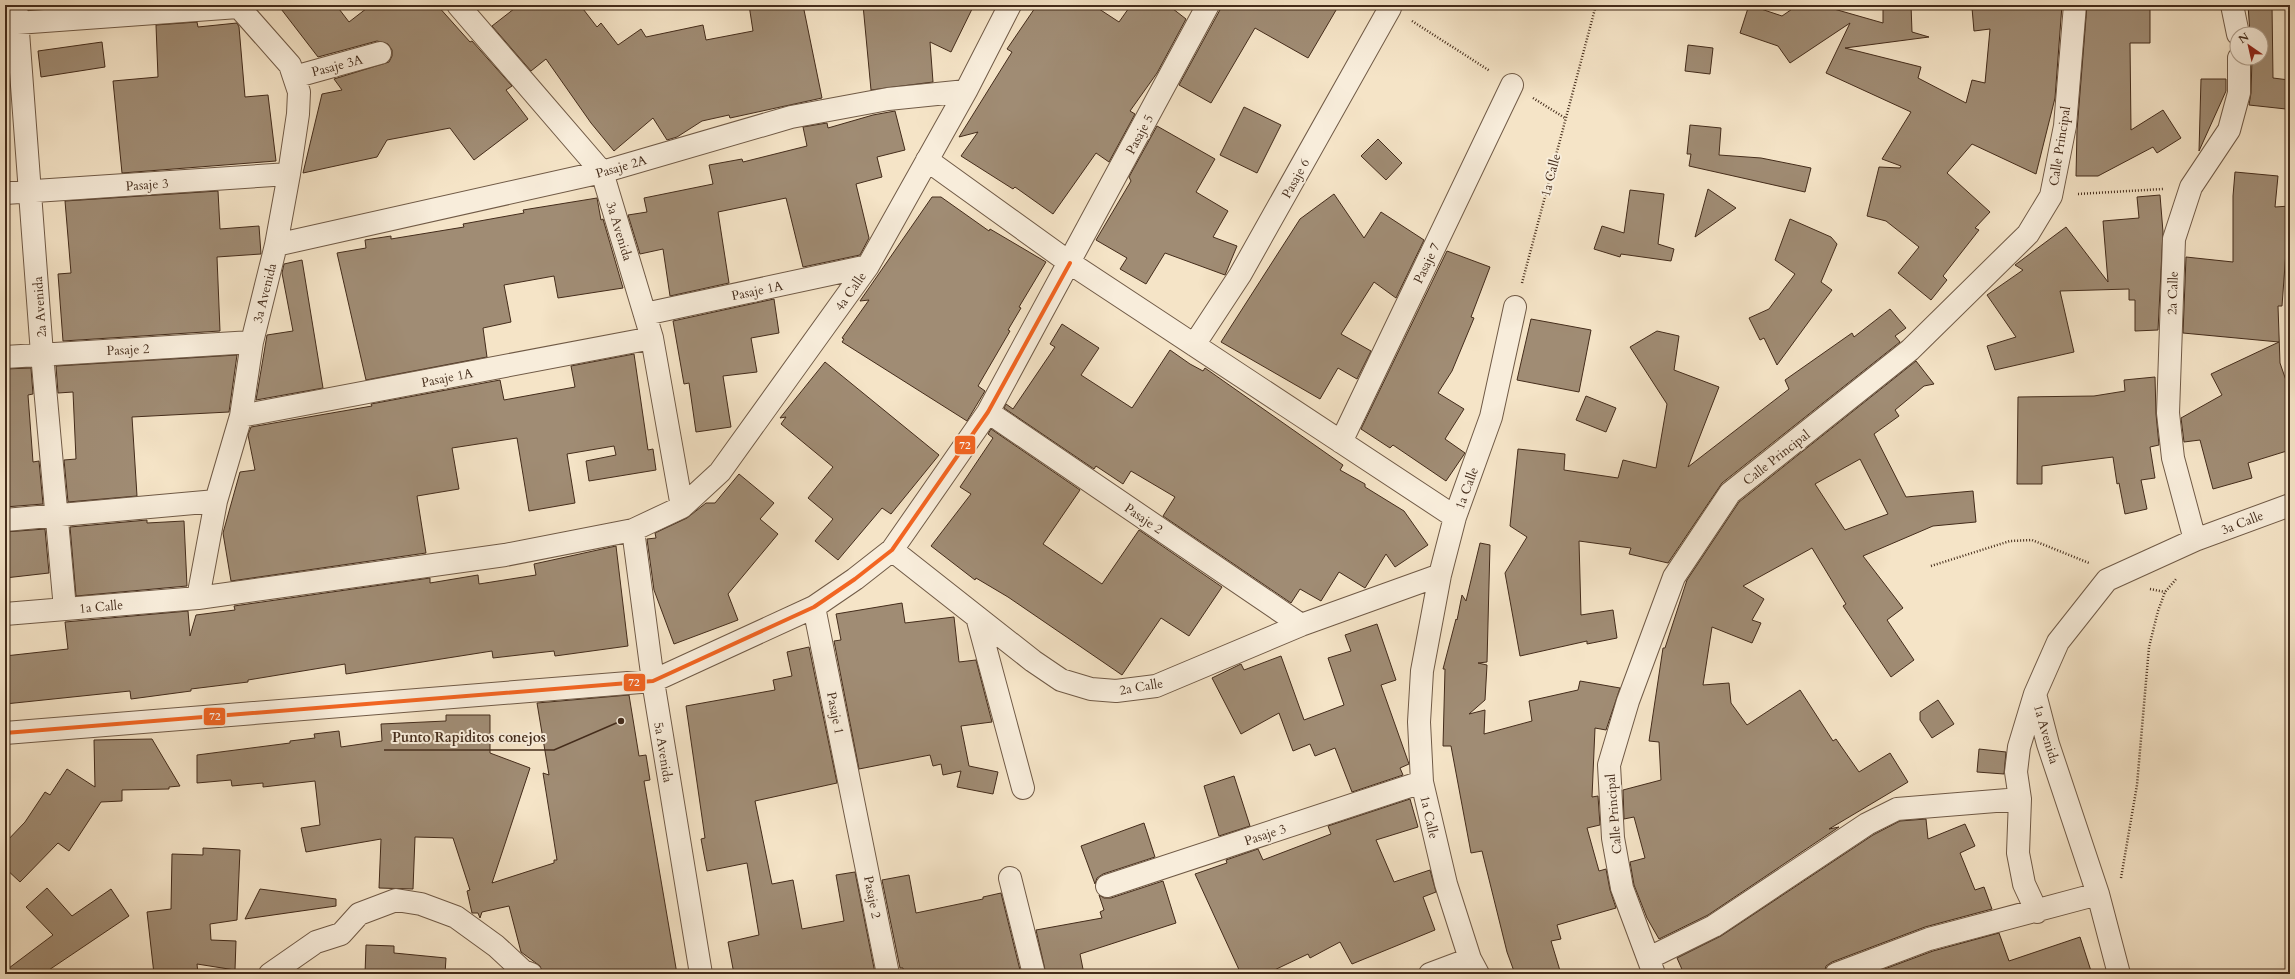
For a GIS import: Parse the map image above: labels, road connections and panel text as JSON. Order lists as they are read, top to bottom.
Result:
{
  "streets": {
    "street": [
      "Pasaje 3A",
      "Pasaje 5",
      "Calle Principal",
      "Pasaje 2A",
      "1a Calle",
      "Pasaje 6",
      "Pasaje 3",
      "3a Avenida",
      "Pasaje 7",
      "Pasaje 1A",
      "4a Calle",
      "2a Calle",
      "2a Avenida",
      "Pasaje 2",
      "3a Calle",
      "Pasaje 1",
      "1a Avenida",
      "5a Avenida"
    ]
  },
  "crossings": [
    ["Pasaje 3A", "3a Avenida"],
    ["Pasaje 2A", "3a Avenida"],
    ["Pasaje 2A", "4a Calle"],
    ["1a Calle", "Pasaje 3"],
    ["1a Calle", "3a Avenida"],
    ["1a Calle", "4a Calle"],
    ["1a Calle", "2a Calle"],
    ["1a Calle", "2a Avenida"],
    ["1a Calle", "5a Avenida"],
    ["Pasaje 3", "3a Avenida"],
    ["Pasaje 3", "2a Avenida"],
    ["3a Avenida", "Pasaje 1A"],
    ["3a Avenida", "4a Calle"],
    ["3a Avenida", "Pasaje 2"],
    ["Pasaje 1A", "4a Calle"],
    ["4a Calle", "5a Avenida"],
    ["2a Calle", "Pasaje 2"],
    ["2a Calle", "3a Calle"],
    ["2a Calle", "1a Avenida"],
    ["2a Avenida", "Pasaje 2"],
    ["Pasaje 2", "Pasaje 1"],
    ["3a Calle", "1a Avenida"]
  ],
  "places": ["Punto Rapiditos conejos"],
  "lines": ["transit line 72"],
  "north": "top left"
}
